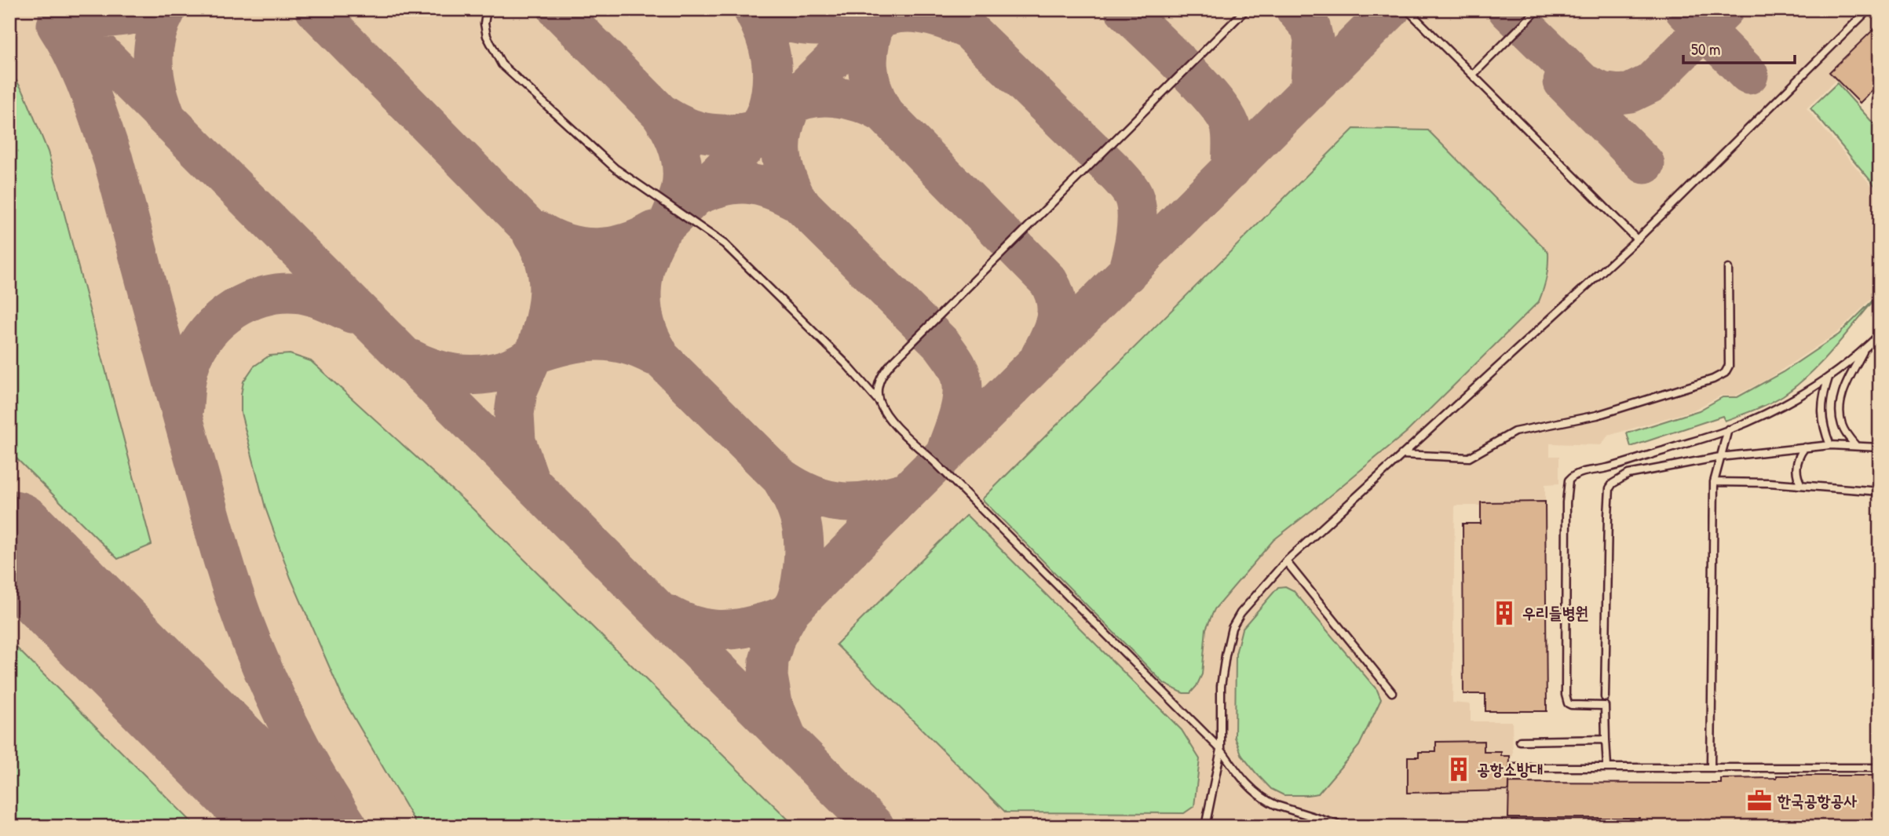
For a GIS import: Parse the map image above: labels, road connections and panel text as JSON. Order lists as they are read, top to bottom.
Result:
{
  "places": {
    "building": ["우리들병원", "공항소방대"],
    "office": ["한국공항공사"]
  },
  "scale_bar": "50 m"
}
